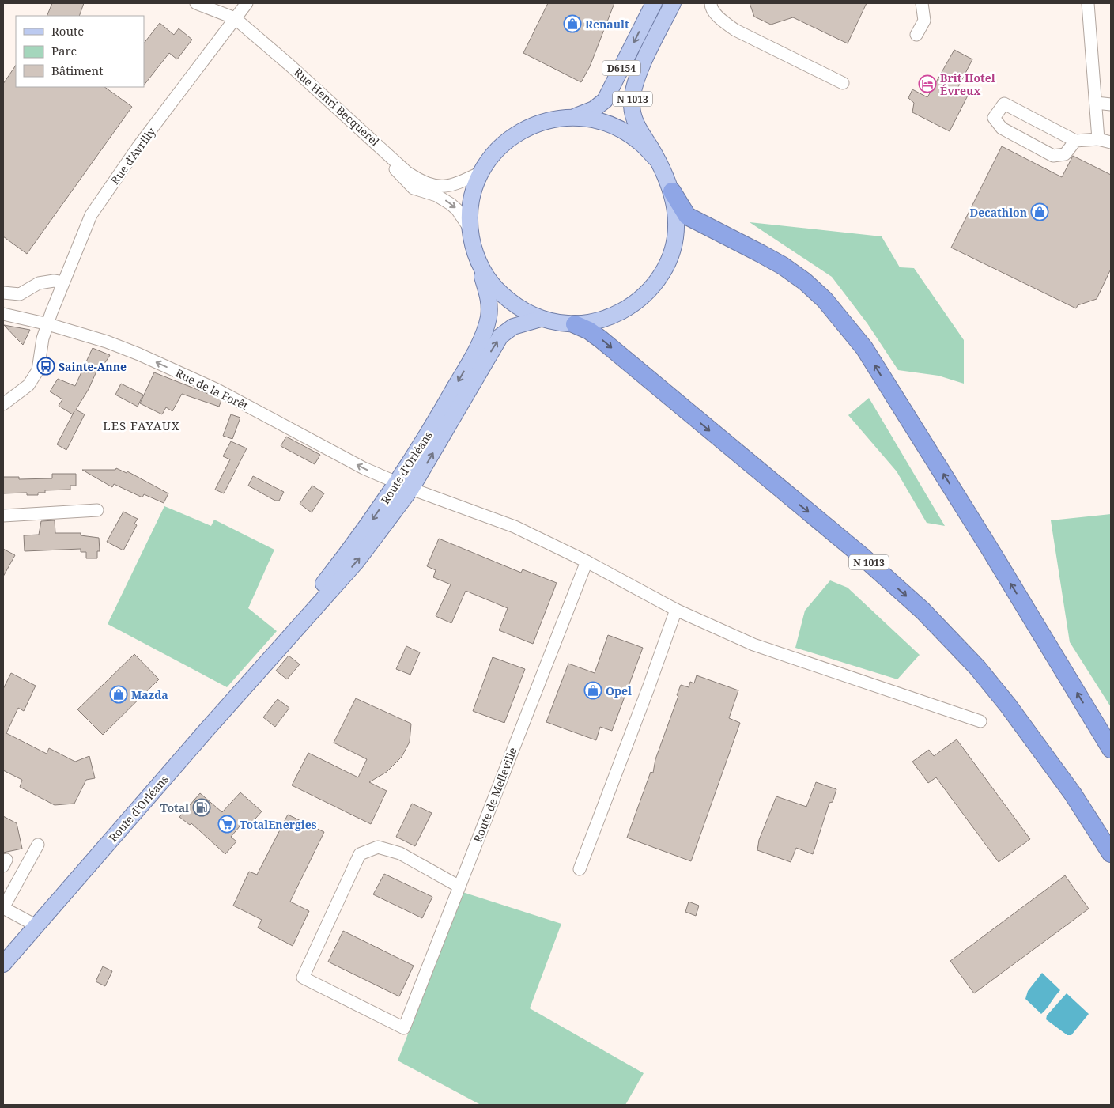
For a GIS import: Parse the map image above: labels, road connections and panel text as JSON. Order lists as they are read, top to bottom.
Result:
{
  "streets": {
    "highway": ["N 1013"],
    "main road": ["D6154", "Route d'Orléans"],
    "street": [
      "Rue Henri Becquerel",
      "Rue d'Avrilly",
      "Rue de la Forêt",
      "Route de Melleville"
    ]
  },
  "crossings": [
    ["D6154", "N 1013"],
    ["D6154", "Rue Henri Becquerel"],
    ["Rue Henri Becquerel", "Rue d'Avrilly"],
    ["Rue d'Avrilly", "Rue de la Forêt"],
    ["Rue de la Forêt", "Route d'Orléans"],
    ["Rue de la Forêt", "Route de Melleville"]
  ],
  "one_way": ["Rue de la Forêt"],
  "districts": ["LES FAYAUX"],
  "places": {
    "shop": [
      "Renault",
      "Decathlon",
      "Opel",
      "Mazda"
    ],
    "hotel": ["Brit Hotel Évreux"],
    "bus stop": ["Sainte-Anne"],
    "fuel station": ["Total"],
    "supermarket": ["TotalEnergies"]
  },
  "legend": ["Route", "Parc", "Bâtiment"]
}
